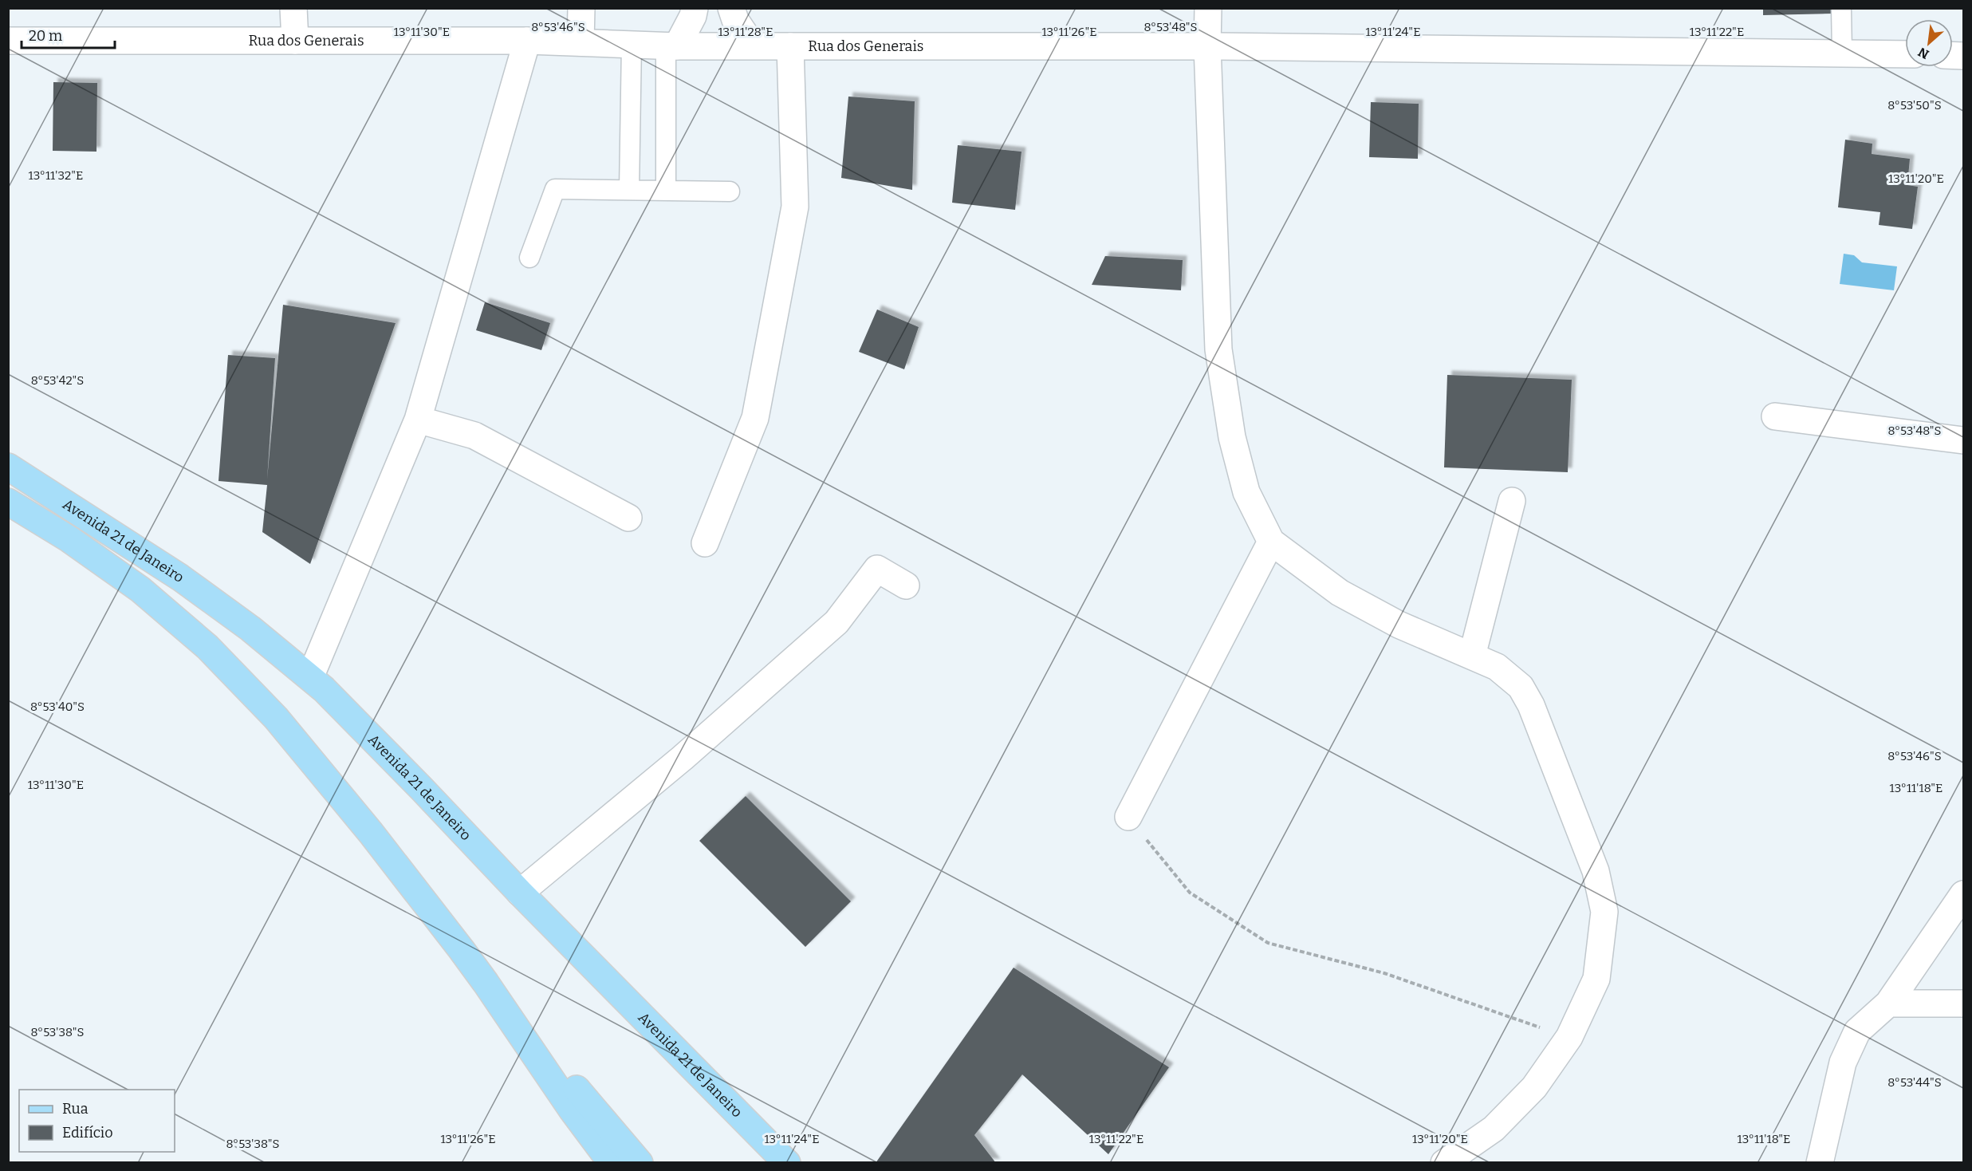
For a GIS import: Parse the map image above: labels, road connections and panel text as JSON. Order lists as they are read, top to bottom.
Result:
{
  "streets": {
    "main road": ["Avenida 21 de Janeiro"],
    "street": ["Rua dos Generais"]
  },
  "legend": ["Rua", "Edifício"],
  "scale_bar": "20 m",
  "north": "bottom left",
  "coordinates": [
    "8°53'46\"S",
    "8°53'48\"S",
    "13°11'30\"E",
    "13°11'28\"E",
    "13°11'26\"E",
    "13°11'24\"E",
    "13°11'22\"E",
    "8°53'50\"S",
    "13°11'32\"E",
    "13°11'20\"E",
    "8°53'42\"S",
    "8°53'40\"S",
    "13°11'18\"E",
    "8°53'38\"S",
    "8°53'44\"S"
  ]
}
